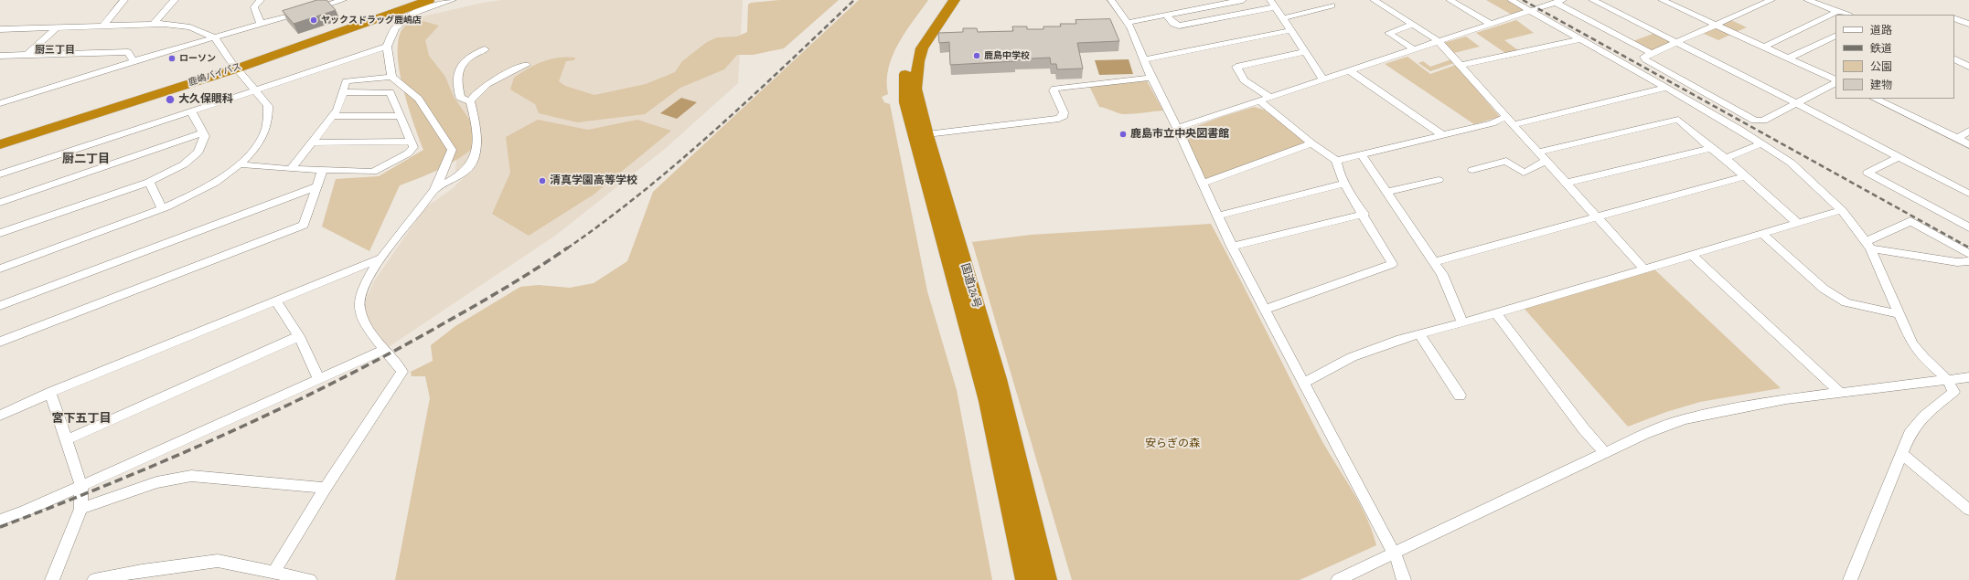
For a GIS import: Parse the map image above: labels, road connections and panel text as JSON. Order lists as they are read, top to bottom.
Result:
{
  "streets": {
    "highway": ["鹿嶋バイパス", "国道124号"]
  },
  "districts": ["厨三丁目", "厨二丁目", "宮下五丁目"],
  "parks": ["安らぎの森"],
  "places": [
    "ヤックスドラッグ鹿嶋店",
    "鹿島中学校",
    "ローソン",
    "大久保眼科",
    "鹿島市立中央図書館",
    "清真学園高等学校"
  ],
  "legend": [
    "道路",
    "鉄道",
    "公園",
    "建物"
  ]
}
